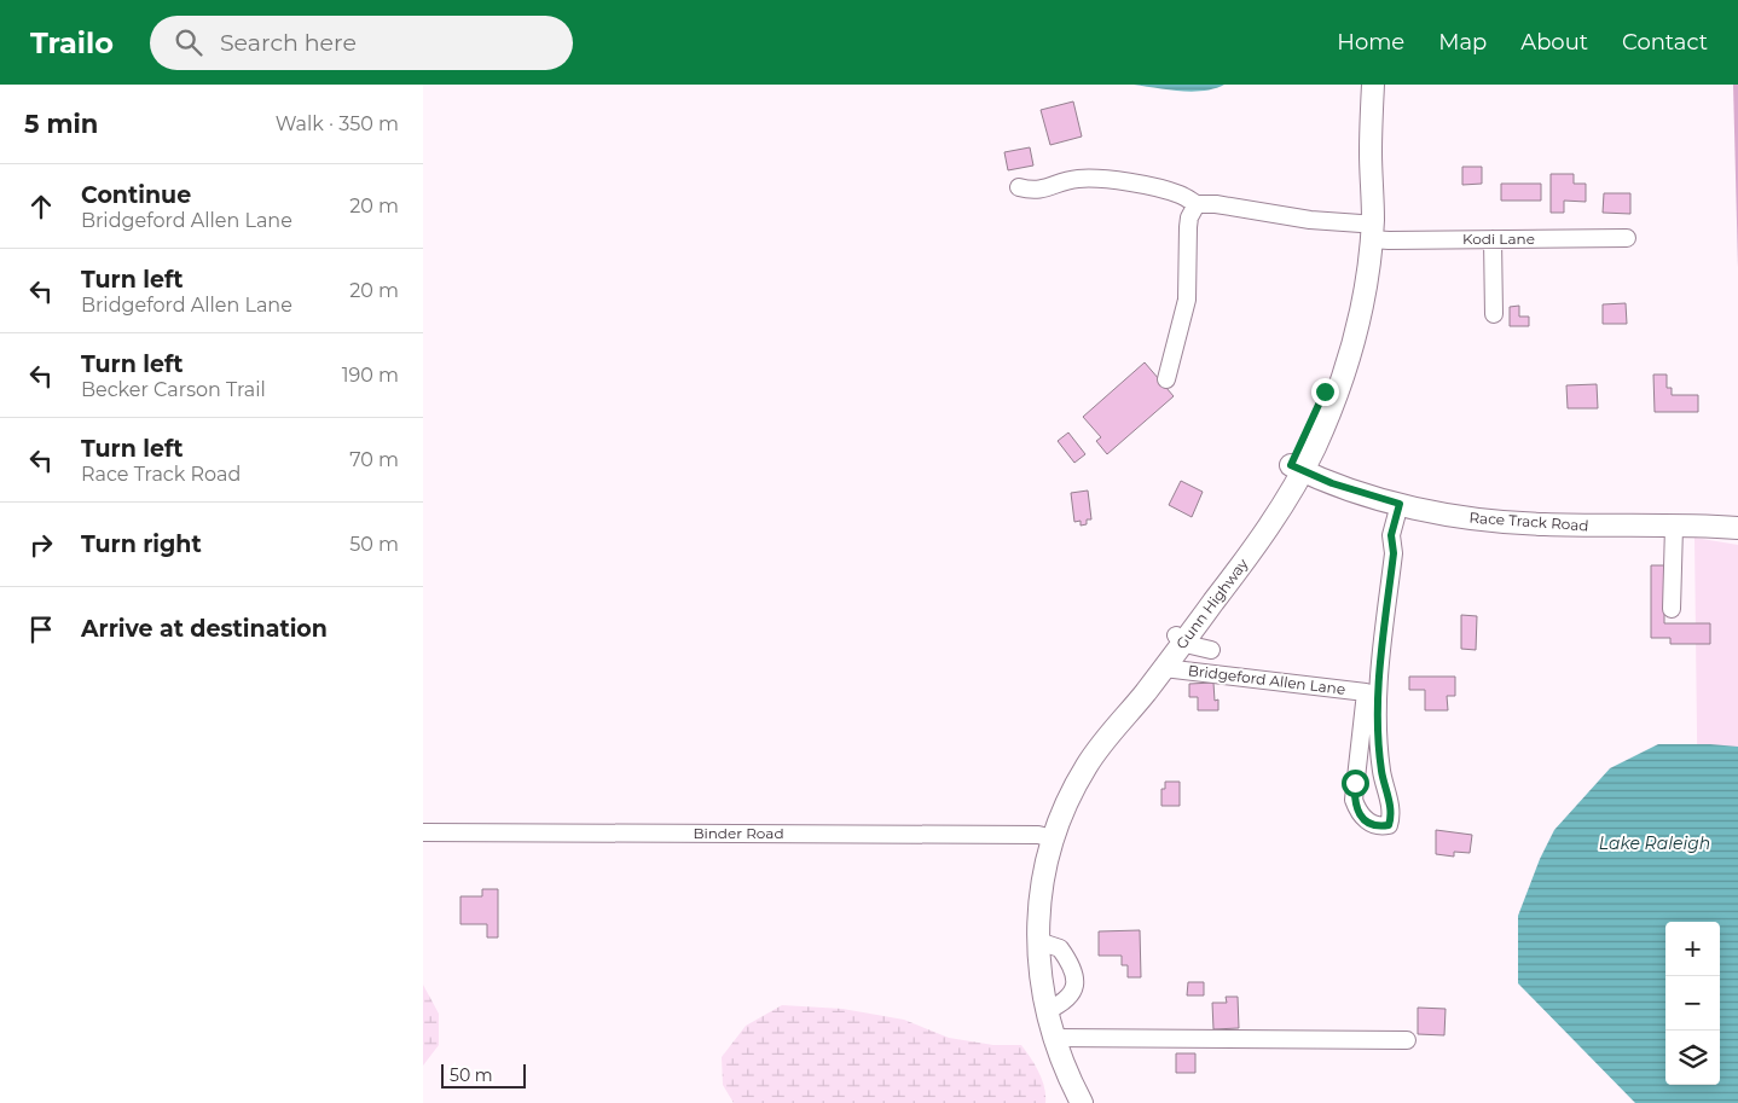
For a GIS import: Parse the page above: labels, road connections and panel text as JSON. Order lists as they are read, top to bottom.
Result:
{
  "streets": {
    "main road": ["Race Track Road", "Gunn Highway"],
    "street": ["Kodi Lane", "Bridgeford Allen Lane", "Binder Road"]
  },
  "crossings": [
    ["Kodi Lane", "Gunn Highway"],
    ["Race Track Road", "Gunn Highway"],
    ["Race Track Road", "Bridgeford Allen Lane"],
    ["Gunn Highway", "Bridgeford Allen Lane"],
    ["Gunn Highway", "Binder Road"]
  ],
  "water": ["Lake Raleigh"],
  "scale_bar": "50 m",
  "page": {
    "header": "Trailo",
    "search": "Search here",
    "nav": [
      "Home",
      "Map",
      "About",
      "Contact"
    ],
    "heading": ["5 min", "Walk · 350 m"],
    "list": [
      ["Continue", "Bridgeford Allen Lane", "20 m"],
      ["Turn left", "Bridgeford Allen Lane", "20 m"],
      ["Turn left", "Becker Carson Trail", "190 m"],
      ["Turn left", "Race Track Road", "70 m"],
      ["Turn right", "50 m"],
      "Arrive at destination"
    ],
    "map_buttons": ["+", "−"],
    "scale": "50 m"
  }
}
